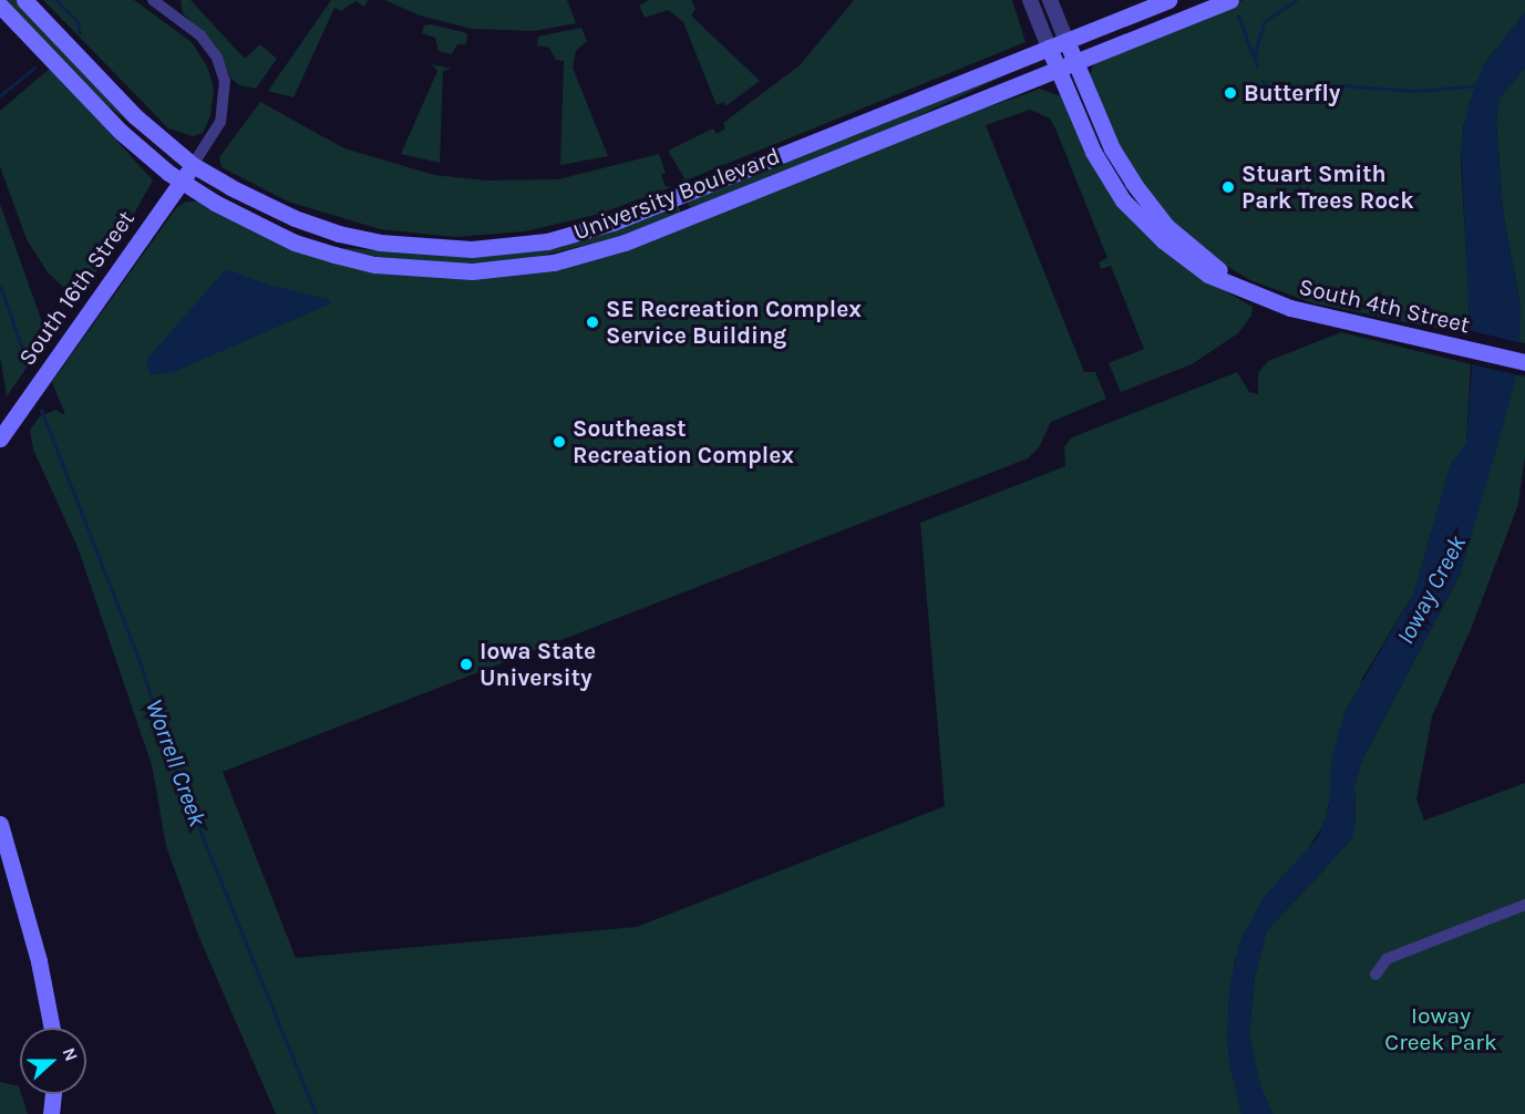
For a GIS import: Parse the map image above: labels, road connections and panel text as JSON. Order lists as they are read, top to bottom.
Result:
{
  "streets": {
    "main road": ["University Boulevard", "South 16th Street", "South 4th Street"]
  },
  "crossings": [
    ["University Boulevard", "South 16th Street"],
    ["University Boulevard", "South 4th Street"]
  ],
  "water": ["Ioway Creek", "Worrell Creek"],
  "parks": ["Ioway Creek Park"],
  "places": [
    "Butterfly",
    "Stuart Smith Park Trees Rock",
    "SE Recreation Complex Service Building",
    "Southeast Recreation Complex",
    "Iowa State University"
  ],
  "north": "right"
}
